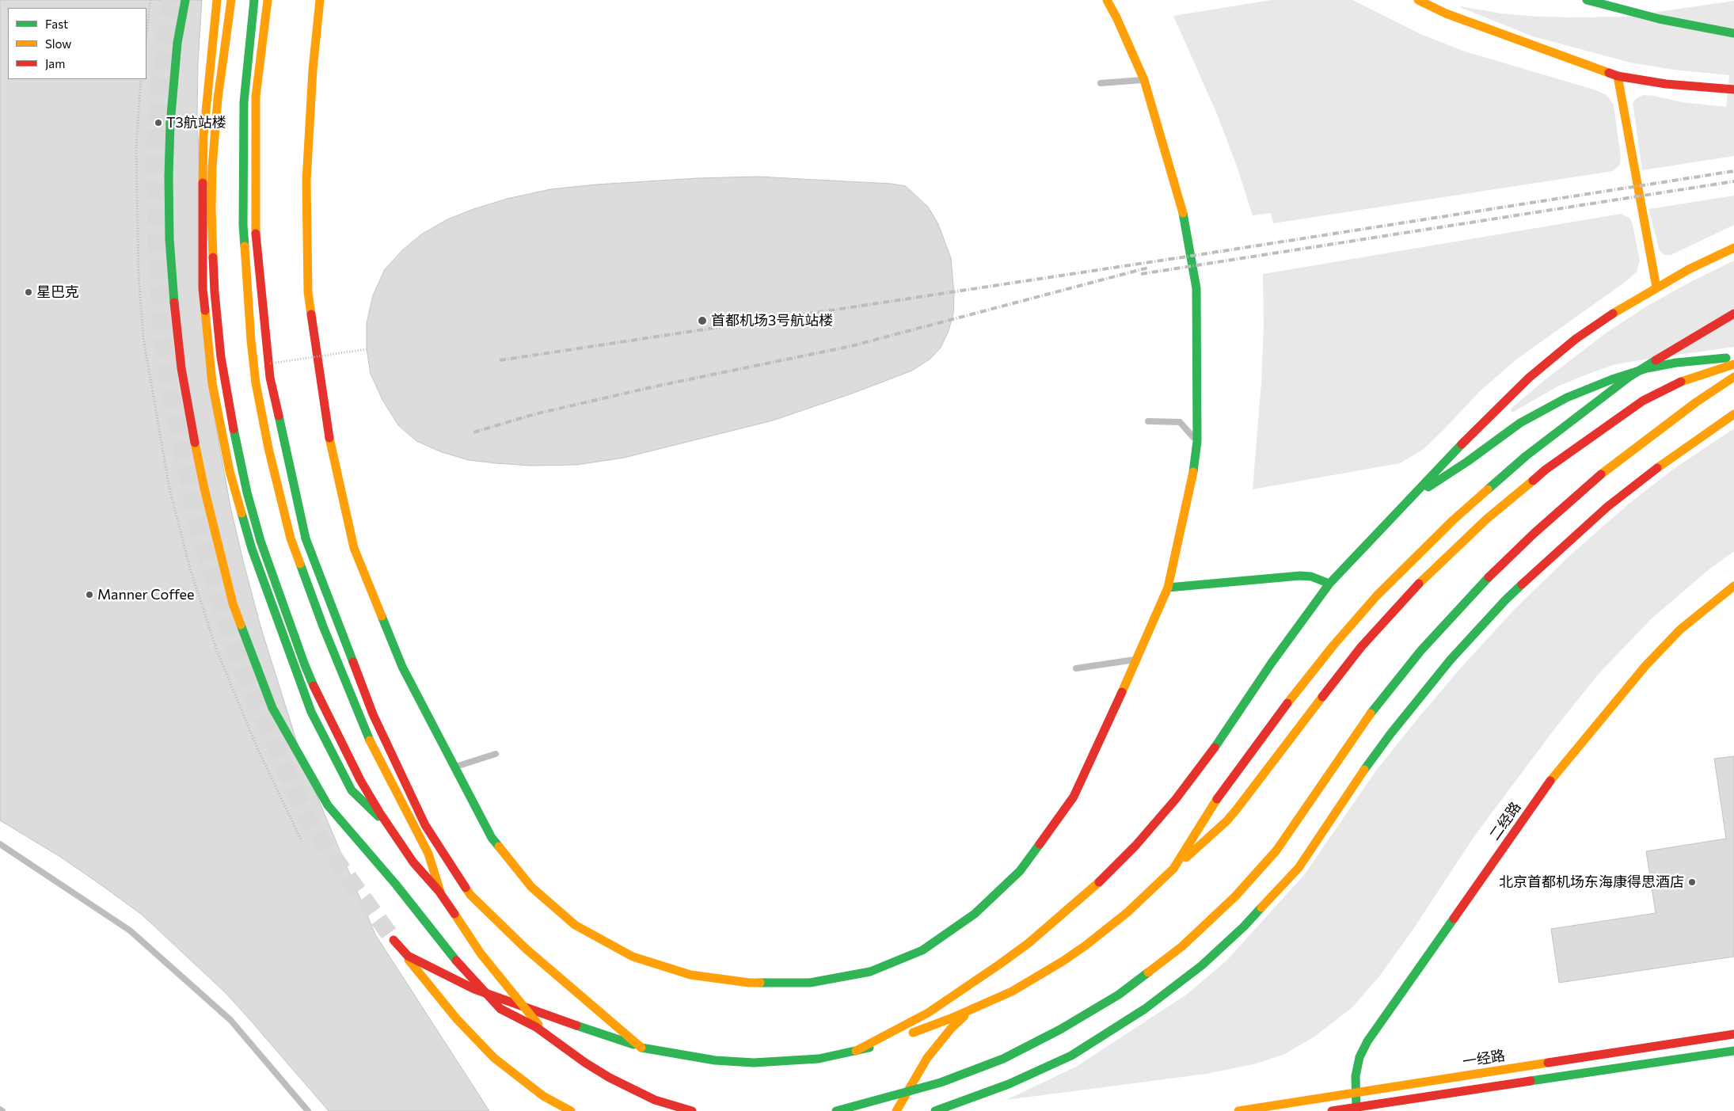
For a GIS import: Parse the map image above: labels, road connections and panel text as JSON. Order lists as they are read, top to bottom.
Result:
{
  "streets": {
    "main road": ["二经路", "一经路"]
  },
  "crossings": [
    ["二经路", "一经路"]
  ],
  "places": [
    "T3航站楼",
    "星巴克",
    "首都机场3号航站楼",
    "Manner Coffee",
    "北京首都机场东海康得思酒店"
  ],
  "legend": ["Fast", "Slow", "Jam"]
}
